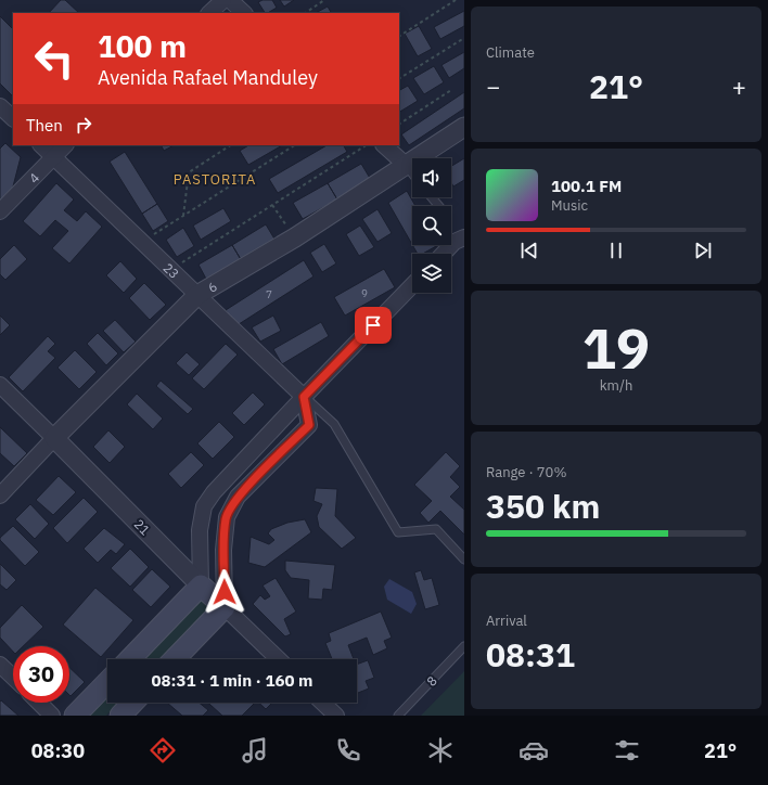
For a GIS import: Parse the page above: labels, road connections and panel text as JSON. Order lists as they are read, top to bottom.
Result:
{
  "streets": {
    "main road": ["21"],
    "street": ["4", "23", "6"],
    "lane": ["8"]
  },
  "crossings": [
    ["4", "23"],
    ["23", "6"],
    ["6", "21"]
  ],
  "districts": ["PASTORITA"],
  "house_numbers": ["9", "7"],
  "page": {
    "tile": [
      "Climate",
      ["19", "km/h"],
      ["Range · 70%", "350 km"],
      ["Arrival", "08:31"]
    ],
    "turn": ["100 m", "Avenida Rafael Manduley"],
    "heat": ["−", "21°", "+"],
    "then": "Then",
    "song": ["100.1 FM", "Music"],
    "limit": "30",
    "trip": "08:31 · 1 min · 160 m",
    "tabs": ["08:30", "21°"]
  }
}
